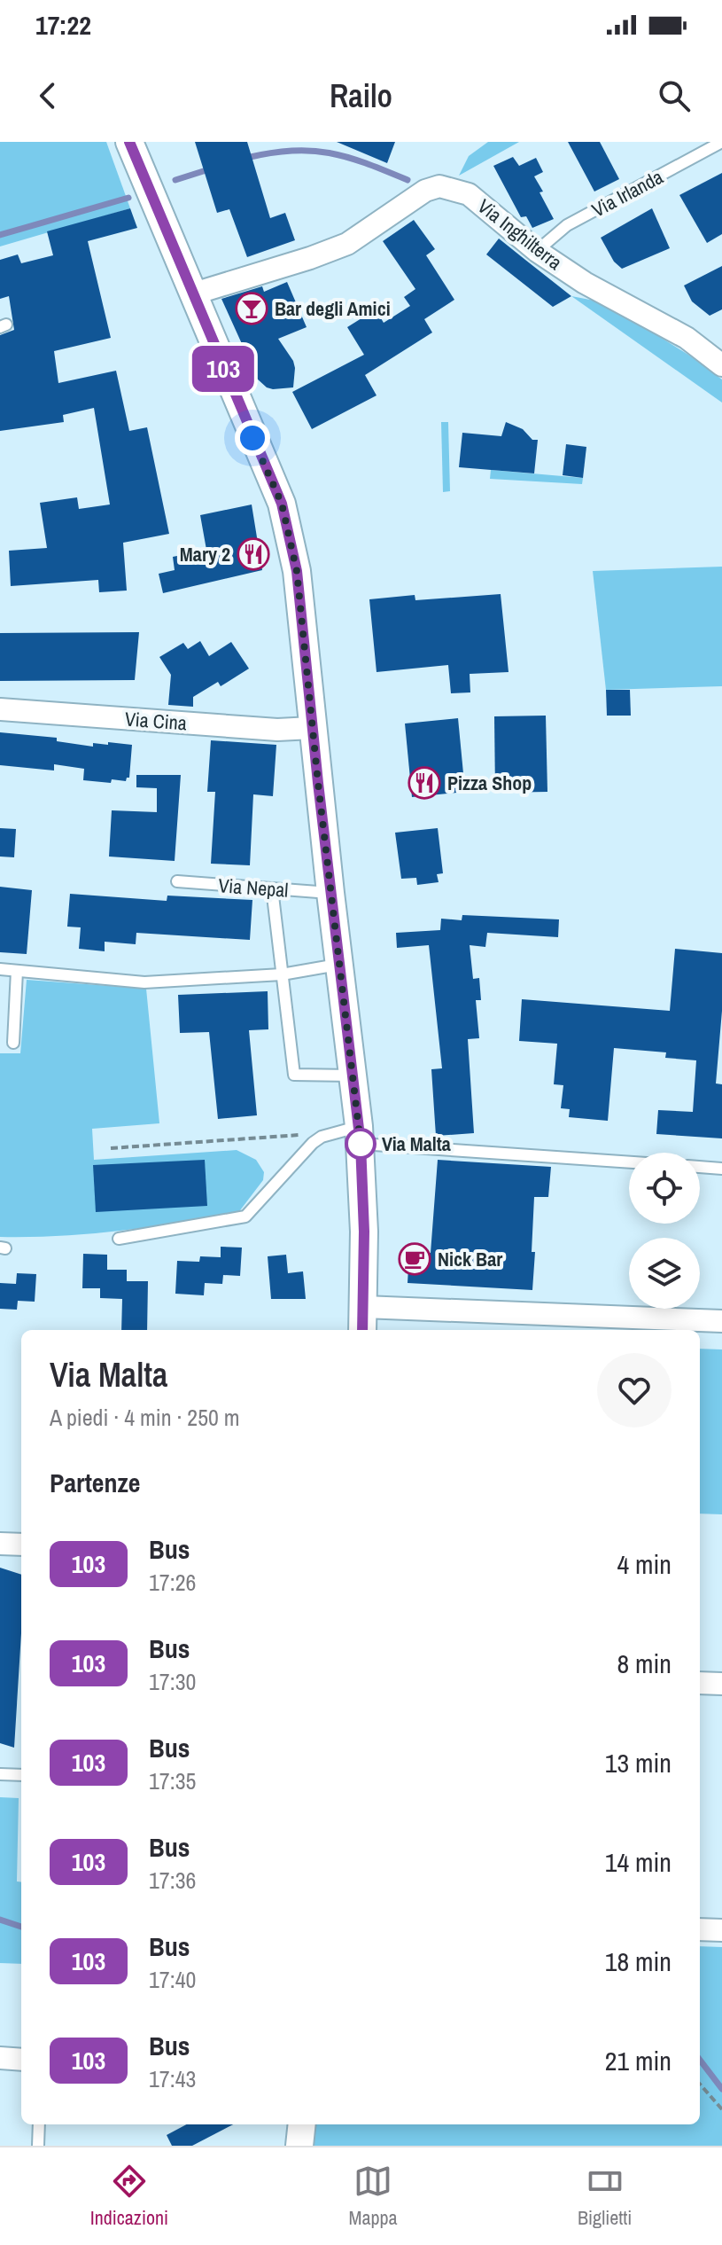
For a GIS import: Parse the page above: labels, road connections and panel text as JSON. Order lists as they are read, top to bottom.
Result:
{
  "streets": {
    "street": ["Via Inghilterra", "Via Cina"],
    "lane": ["Via Irlanda", "Via Nepal"]
  },
  "crossings": [
    ["Via Irlanda", "Via Inghilterra"]
  ],
  "places": {
    "bar": ["Bar degli Amici"],
    "restaurant": ["Mary 2", "Pizza Shop"],
    "other": ["Via Malta"],
    "cafe": ["Nick Bar"]
  },
  "lines": ["bus line 103"],
  "page": {
    "status": "17:22",
    "header": "Railo",
    "on_map": "103",
    "heading": [
      ["Via Malta", "A piedi · 4 min · 250 m"],
      "Partenze"
    ],
    "list": [
      {
        "mark": "103",
        "name": "Bus",
        "note": "17:26",
        "value": "4 min"
      },
      {
        "mark": "103",
        "name": "Bus",
        "note": "17:30",
        "value": "8 min"
      },
      {
        "mark": "103",
        "name": "Bus",
        "note": "17:35",
        "value": "13 min"
      },
      {
        "mark": "103",
        "name": "Bus",
        "note": "17:36",
        "value": "14 min"
      },
      {
        "mark": "103",
        "name": "Bus",
        "note": "17:40",
        "value": "18 min"
      },
      {
        "mark": "103",
        "name": "Bus",
        "note": "17:43",
        "value": "21 min"
      }
    ],
    "tabs": ["Indicazioni", "Mappa", "Biglietti"]
  }
}
